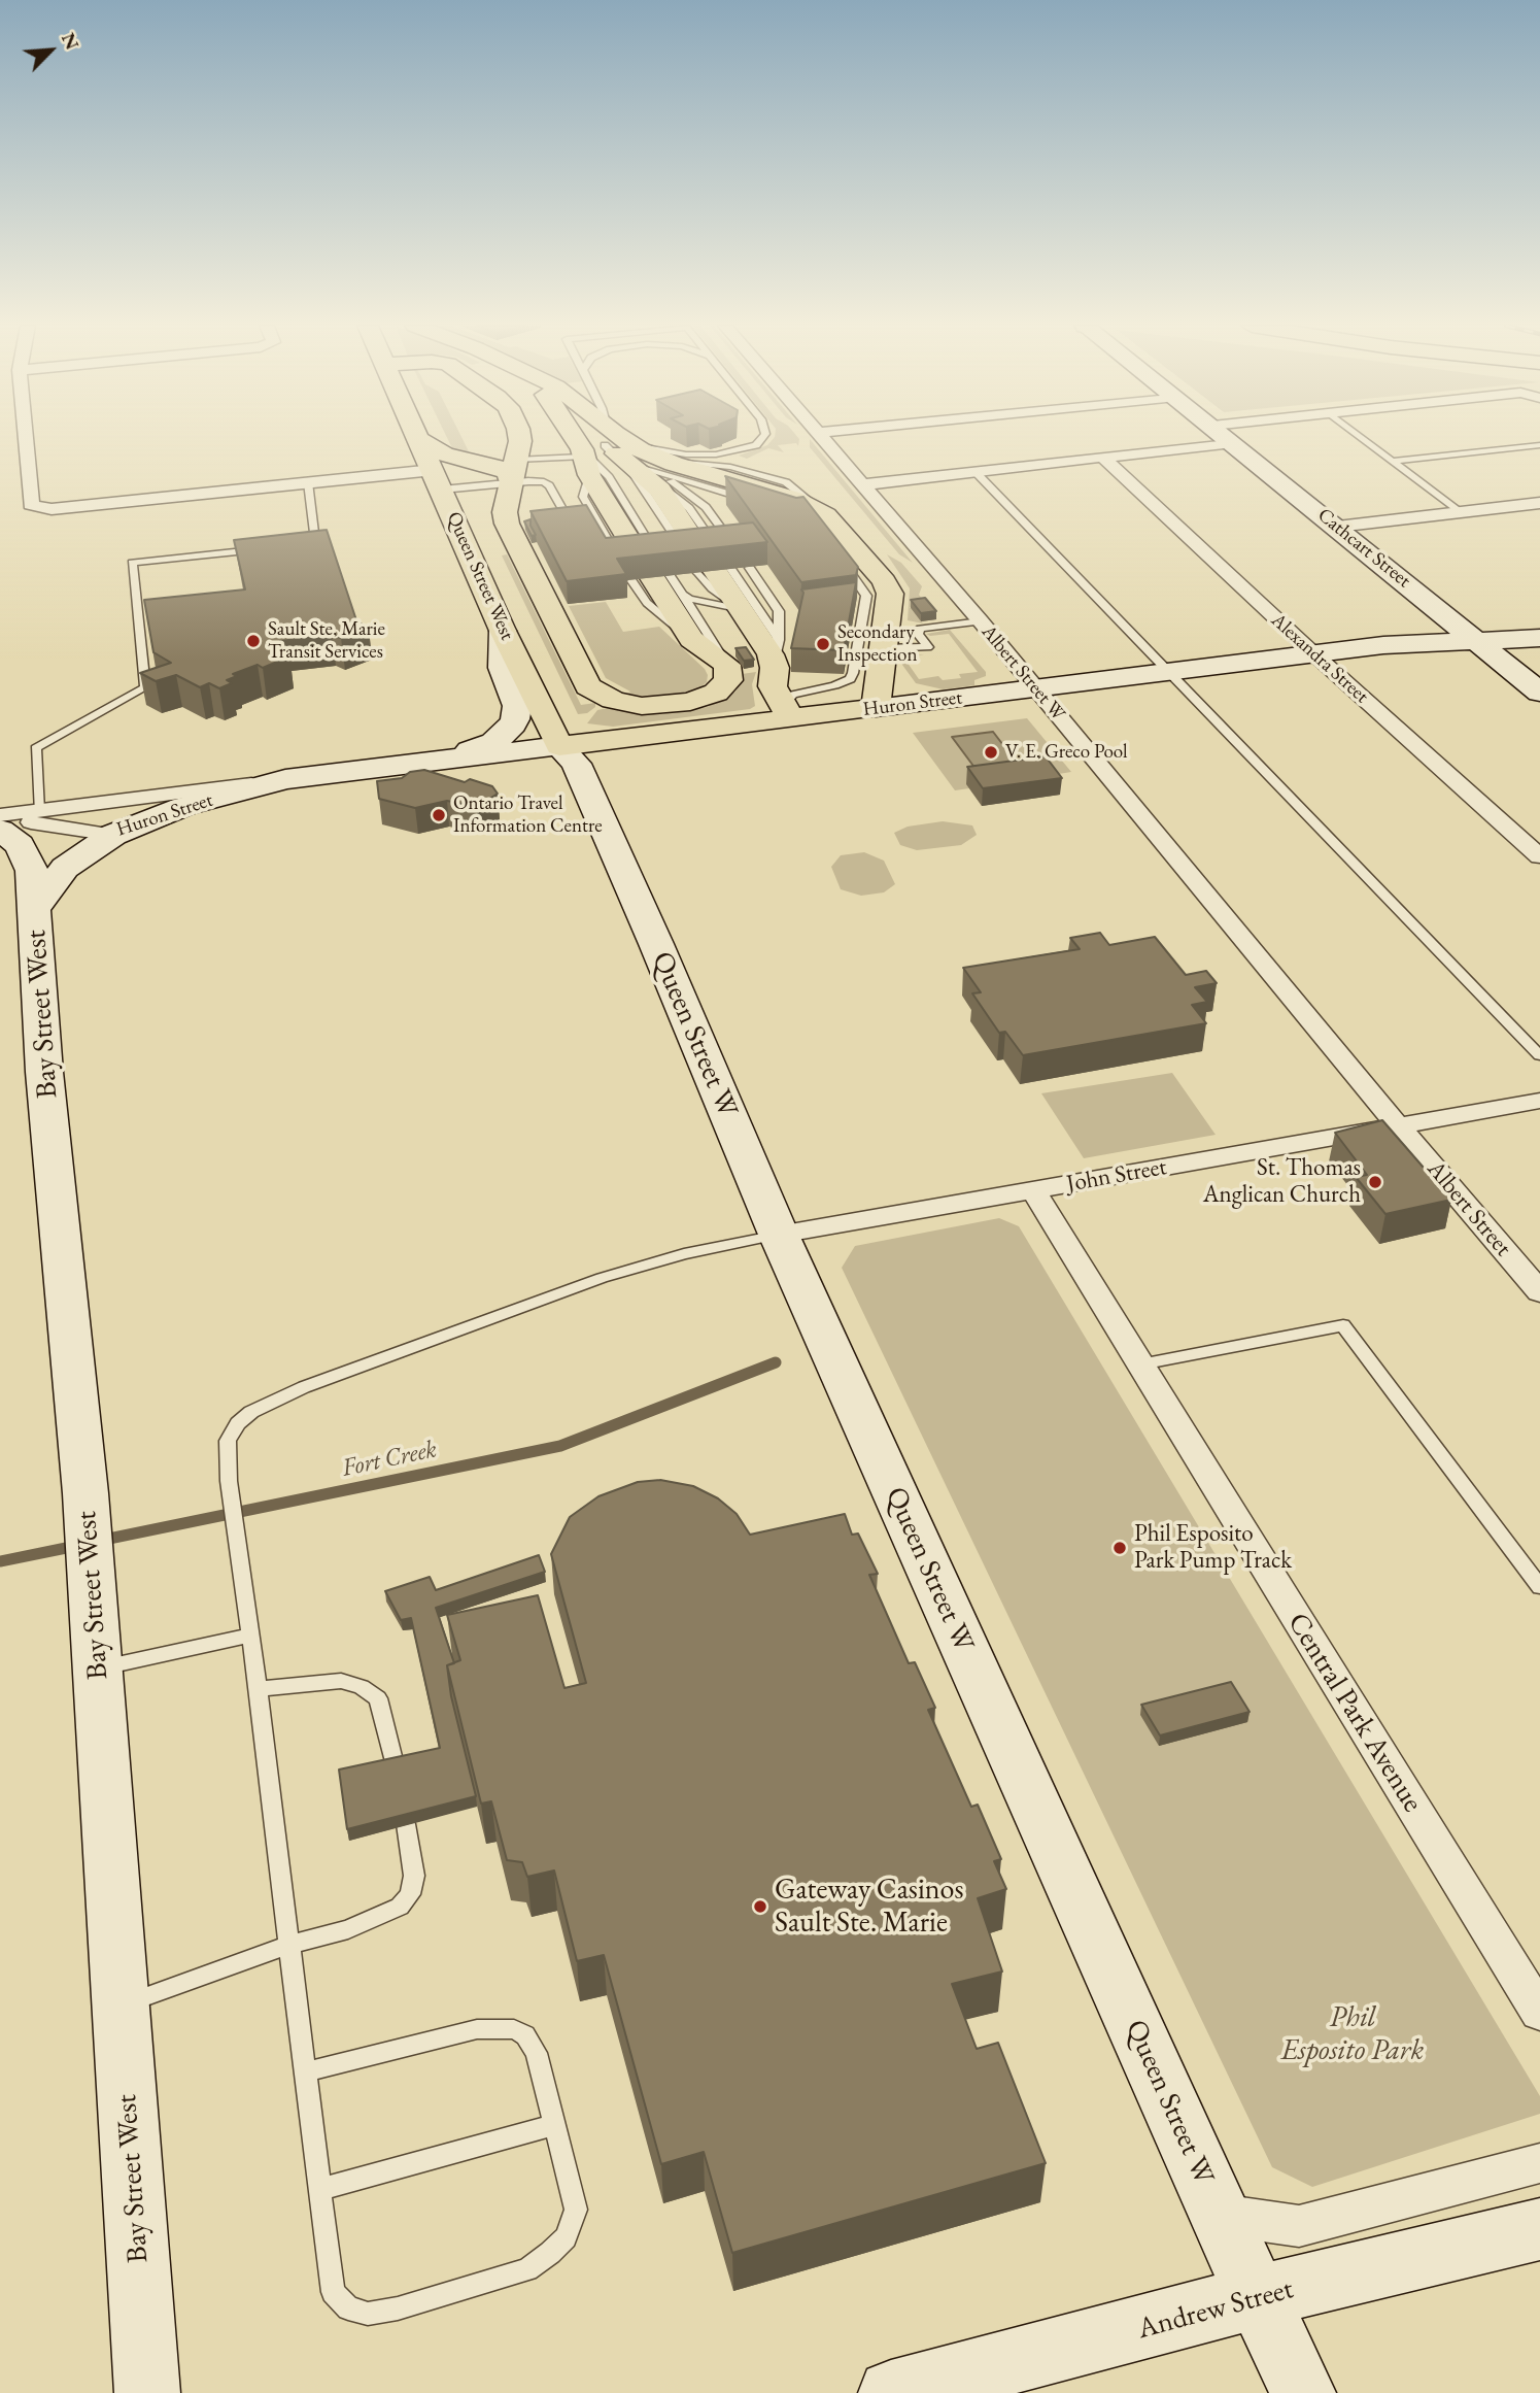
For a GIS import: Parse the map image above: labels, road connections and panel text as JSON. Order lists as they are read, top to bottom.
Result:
{
  "streets": {
    "highway": ["Queen Street West", "Huron Street"],
    "main road": [
      "Cathcart Street",
      "Bay Street West",
      "Queen Street W",
      "Andrew Street"
    ],
    "street": [
      "Alexandra Street",
      "Albert Street W",
      "John Street",
      "Albert Street",
      "Central Park Avenue"
    ]
  },
  "crossings": [
    ["Cathcart Street", "Huron Street"],
    ["Queen Street West", "Huron Street"],
    ["Queen Street West", "Queen Street W"],
    ["Alexandra Street", "Huron Street"],
    ["Albert Street W", "Huron Street"],
    ["Albert Street W", "John Street"],
    ["Albert Street W", "Albert Street"],
    ["Huron Street", "Bay Street West"],
    ["Huron Street", "Queen Street W"],
    ["Queen Street W", "John Street"],
    ["Queen Street W", "Andrew Street"],
    ["John Street", "Albert Street"],
    ["John Street", "Central Park Avenue"]
  ],
  "water": ["Fort Creek"],
  "parks": ["Phil Esposito Park"],
  "places": [
    "Sault Ste. Marie Transit Services",
    "Secondary Inspection",
    "V. E. Greco Pool",
    "Ontario Travel Information Centre",
    "St. Thomas Anglican Church",
    "Phil Esposito Park Pump Track",
    "Gateway Casinos Sault Ste. Marie"
  ],
  "north": "top right"
}
